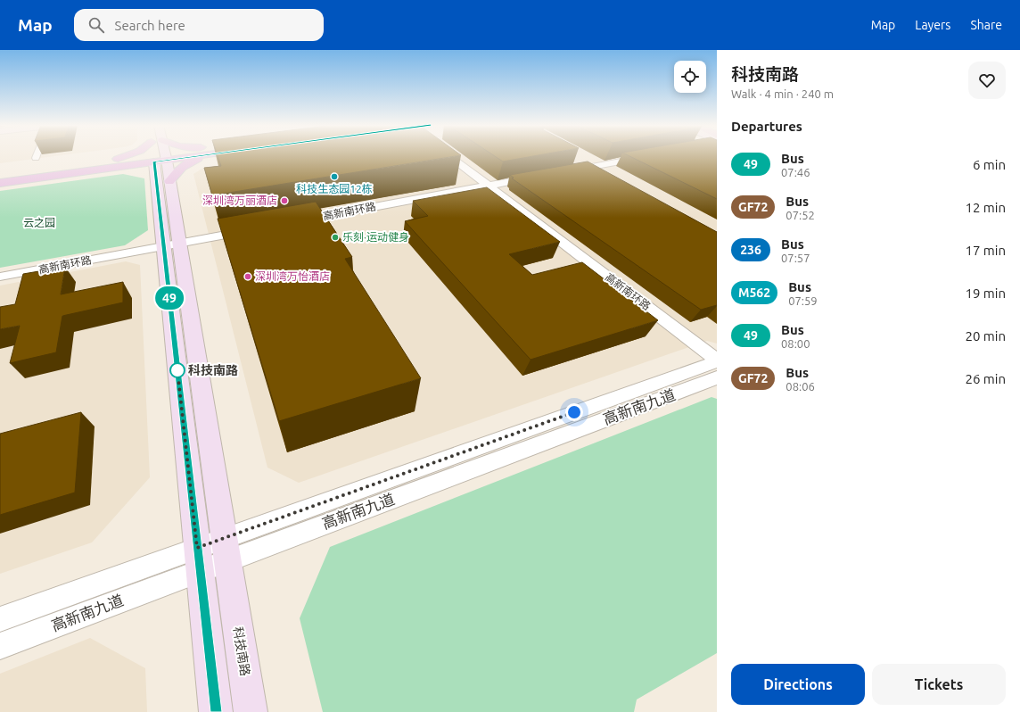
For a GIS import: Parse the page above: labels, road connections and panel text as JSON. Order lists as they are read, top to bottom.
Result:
{
  "streets": {
    "main road": ["科技南路"],
    "street": ["高新南环路", "高新南九道"]
  },
  "crossings": [
    ["高新南环路", "高新南九道"],
    ["高新南环路", "科技南路"],
    ["高新南九道", "科技南路"]
  ],
  "parks": ["云之园"],
  "places": [
    "科技生态园12栋",
    "深圳湾万丽酒店",
    "乐刻·运动健身",
    "深圳湾万怡酒店",
    "科技南路"
  ],
  "lines": ["bus line 49"],
  "page": {
    "header": "Map",
    "search": "Search here",
    "nav": ["Map", "Layers", "Share"],
    "on_map": "49",
    "heading": [
      ["科技南路", "Walk · 4 min · 240 m"],
      "Departures"
    ],
    "list": [
      {
        "mark": "49",
        "name": "Bus",
        "note": "07:46",
        "value": "6 min"
      },
      {
        "mark": "GF72",
        "name": "Bus",
        "note": "07:52",
        "value": "12 min"
      },
      {
        "mark": "236",
        "name": "Bus",
        "note": "07:57",
        "value": "17 min"
      },
      {
        "mark": "M562",
        "name": "Bus",
        "note": "07:59",
        "value": "19 min"
      },
      {
        "mark": "49",
        "name": "Bus",
        "note": "08:00",
        "value": "20 min"
      },
      {
        "mark": "GF72",
        "name": "Bus",
        "note": "08:06",
        "value": "26 min"
      }
    ],
    "buttons": ["Directions", "Tickets"]
  }
}
